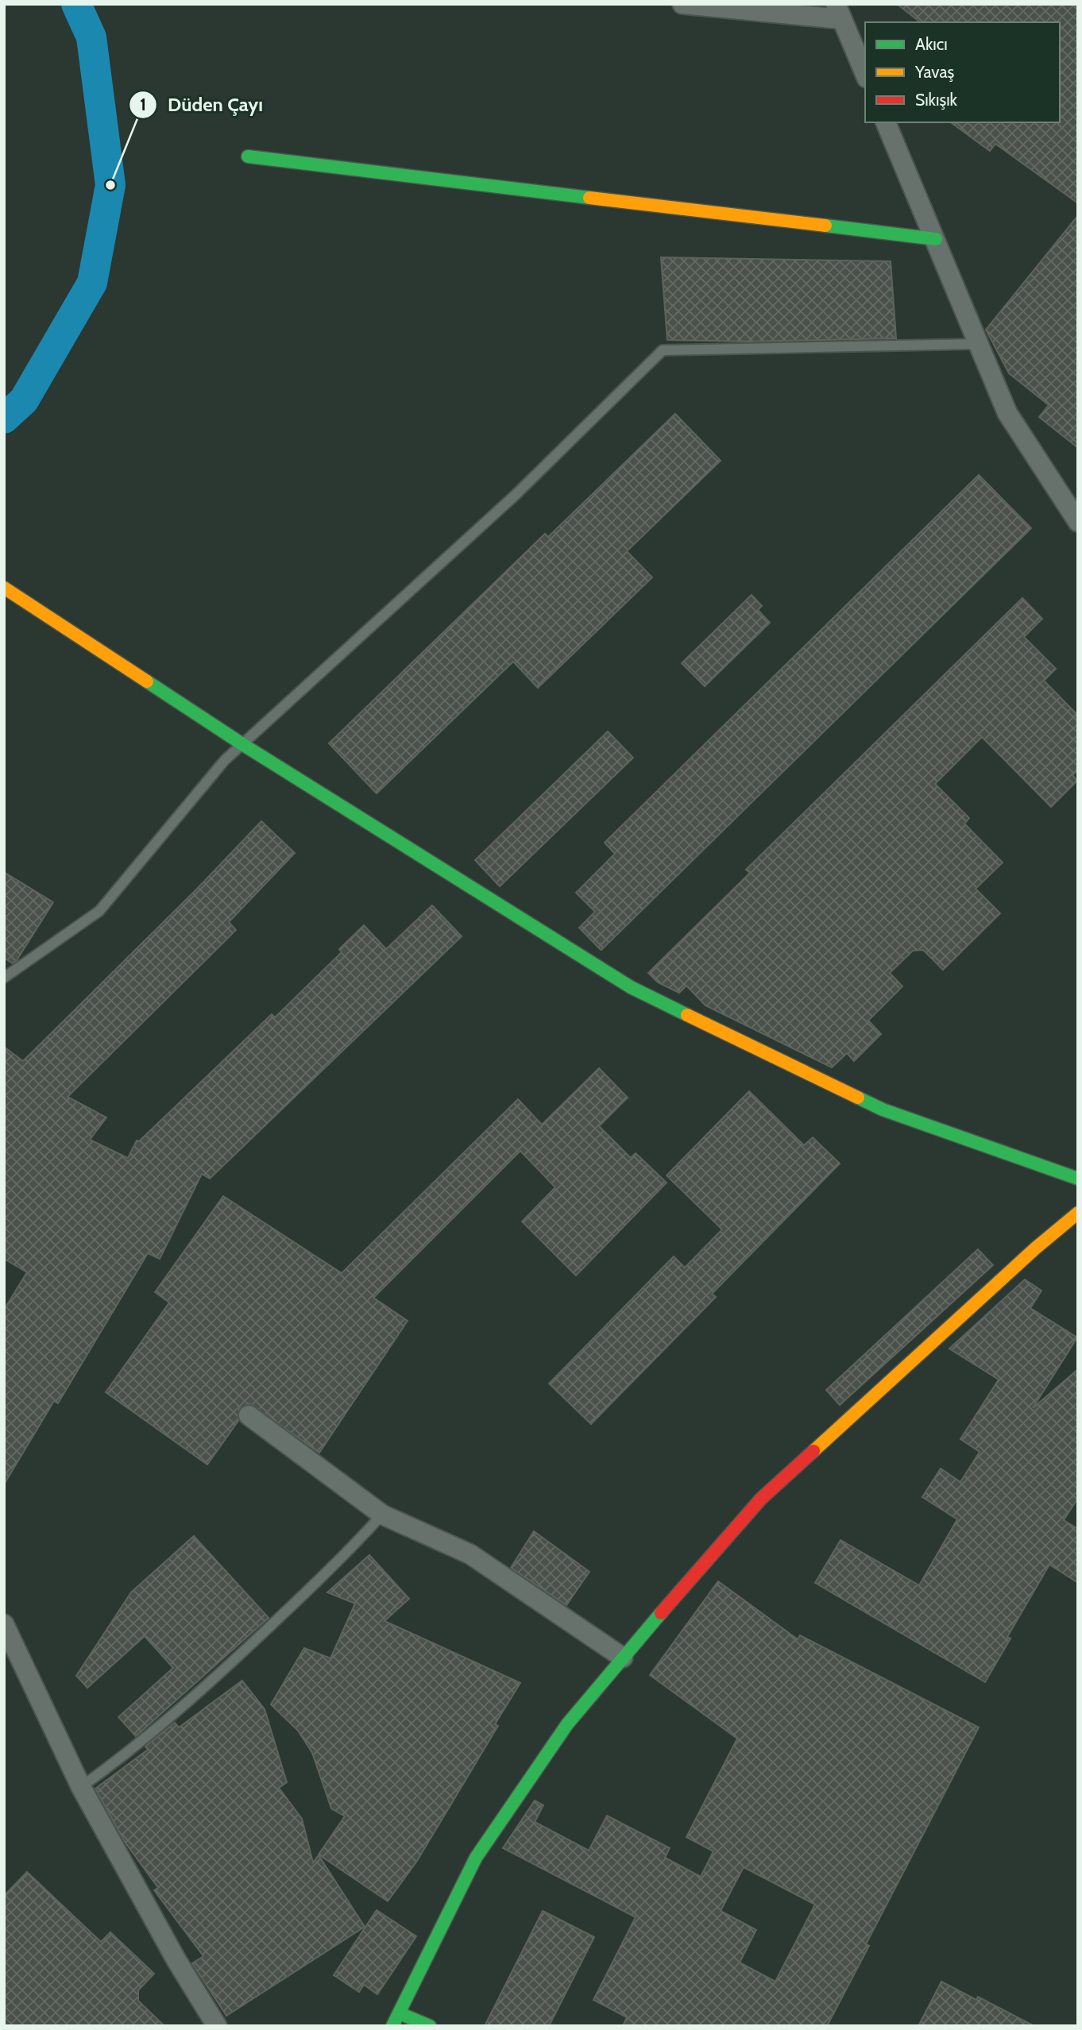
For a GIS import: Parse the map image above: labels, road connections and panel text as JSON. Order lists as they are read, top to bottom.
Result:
{
  "places": ["Düden Çayı"],
  "legend": ["Akıcı", "Yavaş", "Sıkışık"]
}
